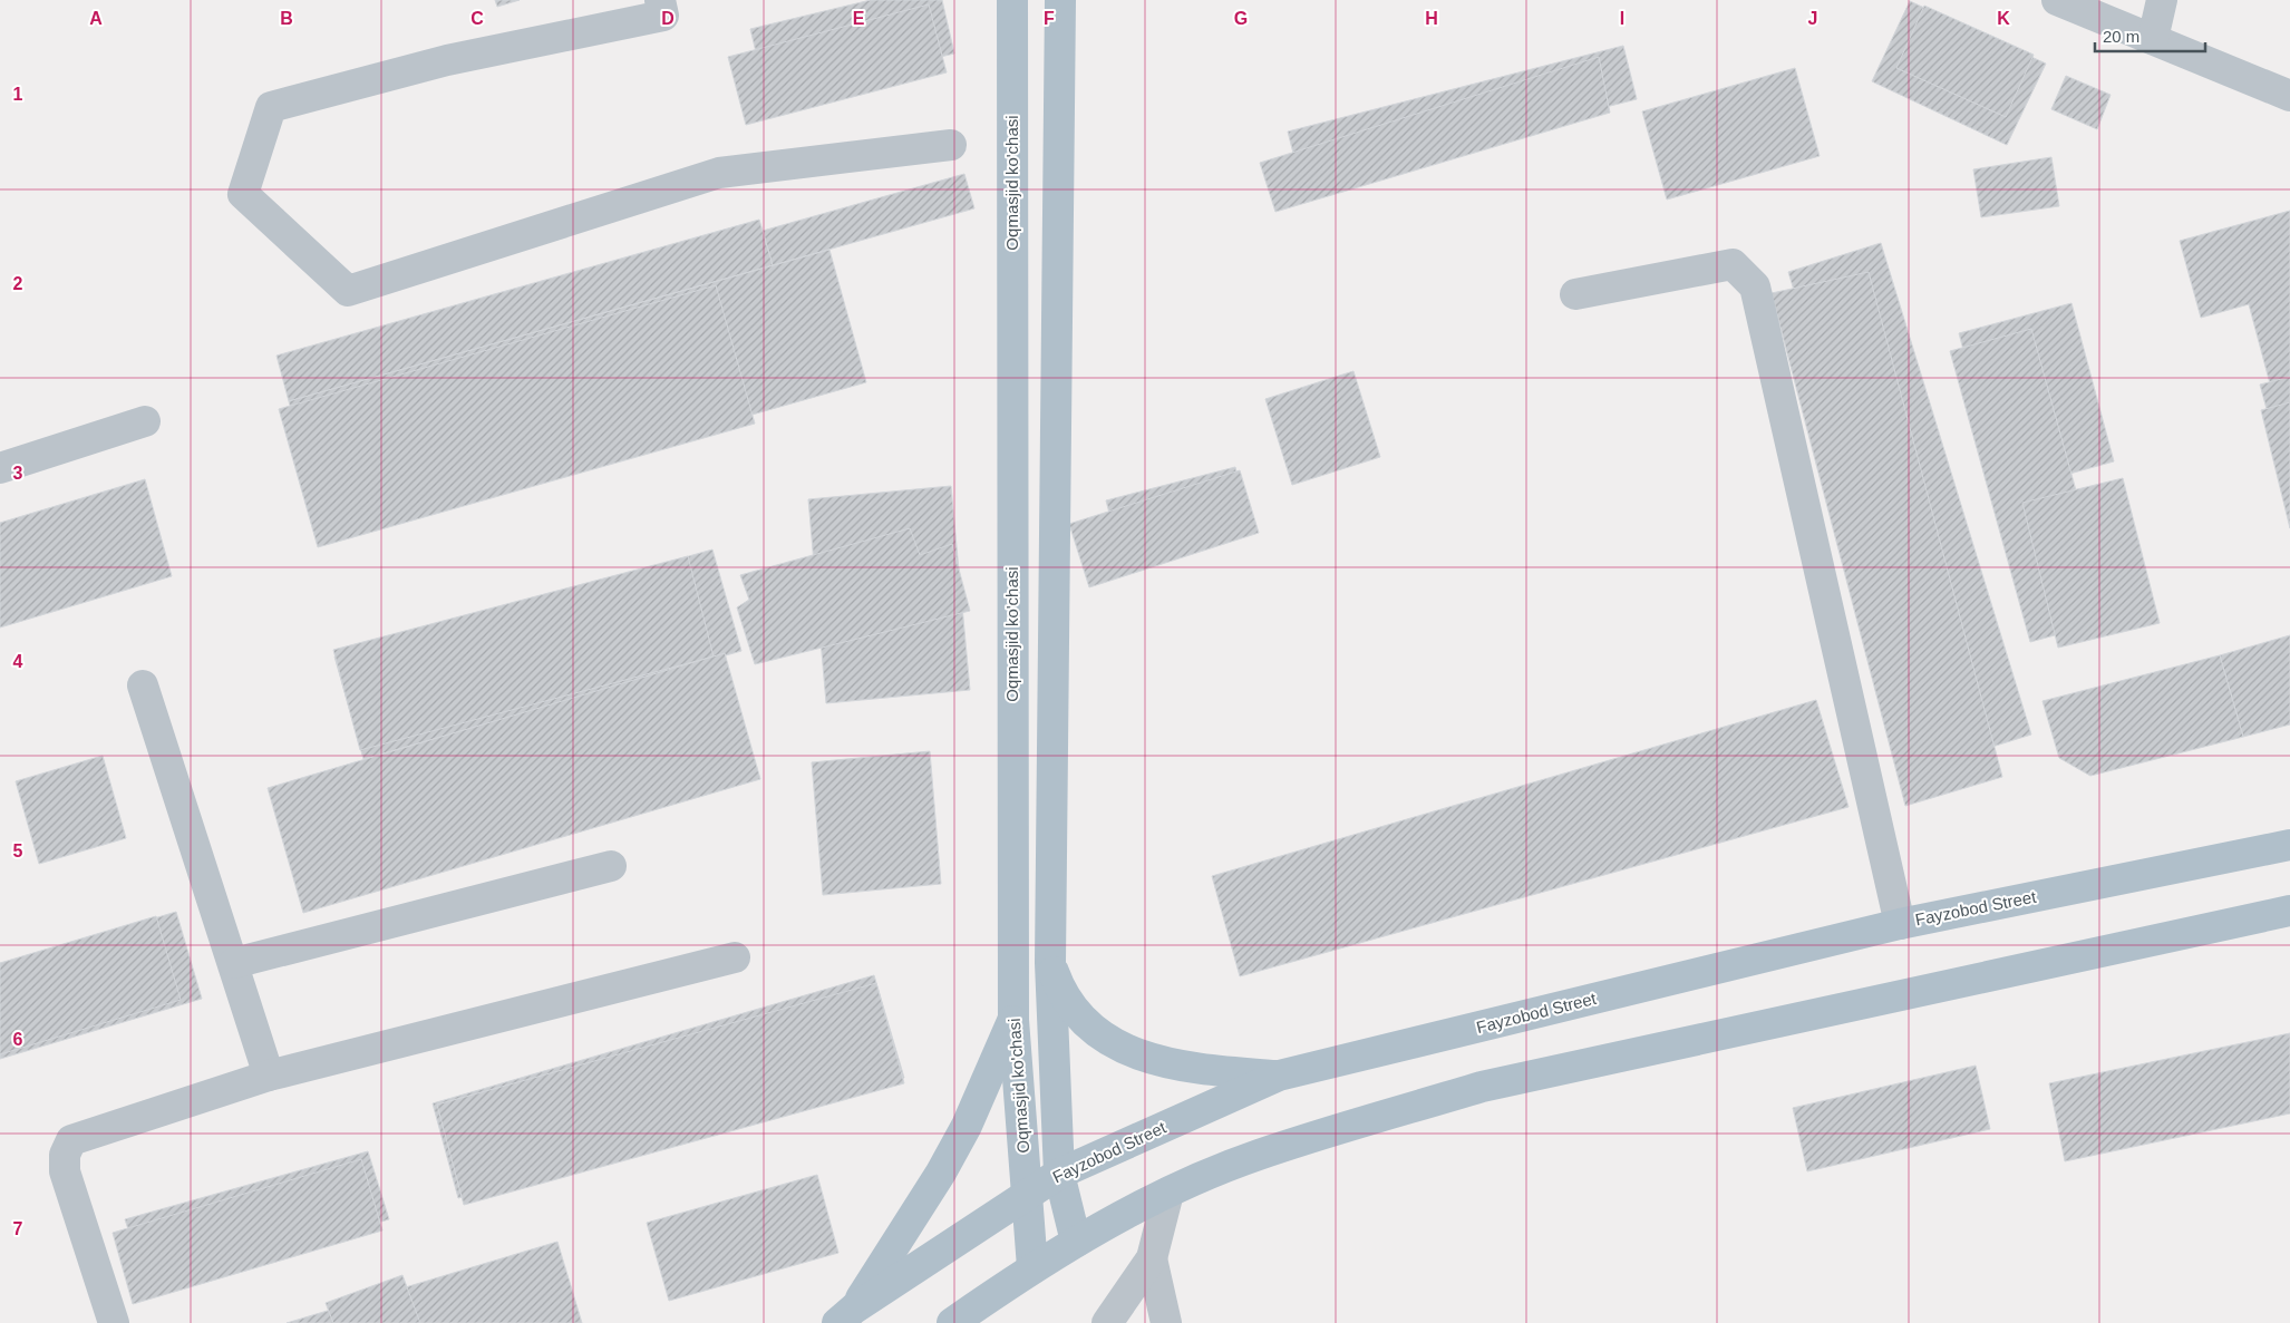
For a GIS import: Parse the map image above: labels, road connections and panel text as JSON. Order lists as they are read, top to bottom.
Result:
{
  "streets": {
    "main road": ["Oqmasjid ko'chasi", "Fayzobod Street"]
  },
  "crossings": [
    ["Oqmasjid ko'chasi", "Fayzobod Street"]
  ],
  "scale_bar": "20 m",
  "grid": {
    "columns": [
      "A",
      "B",
      "C",
      "D",
      "E",
      "F",
      "G",
      "H",
      "I",
      "J",
      "K"
    ],
    "rows": [
      "1",
      "2",
      "3",
      "4",
      "5",
      "6",
      "7"
    ]
  }
}
